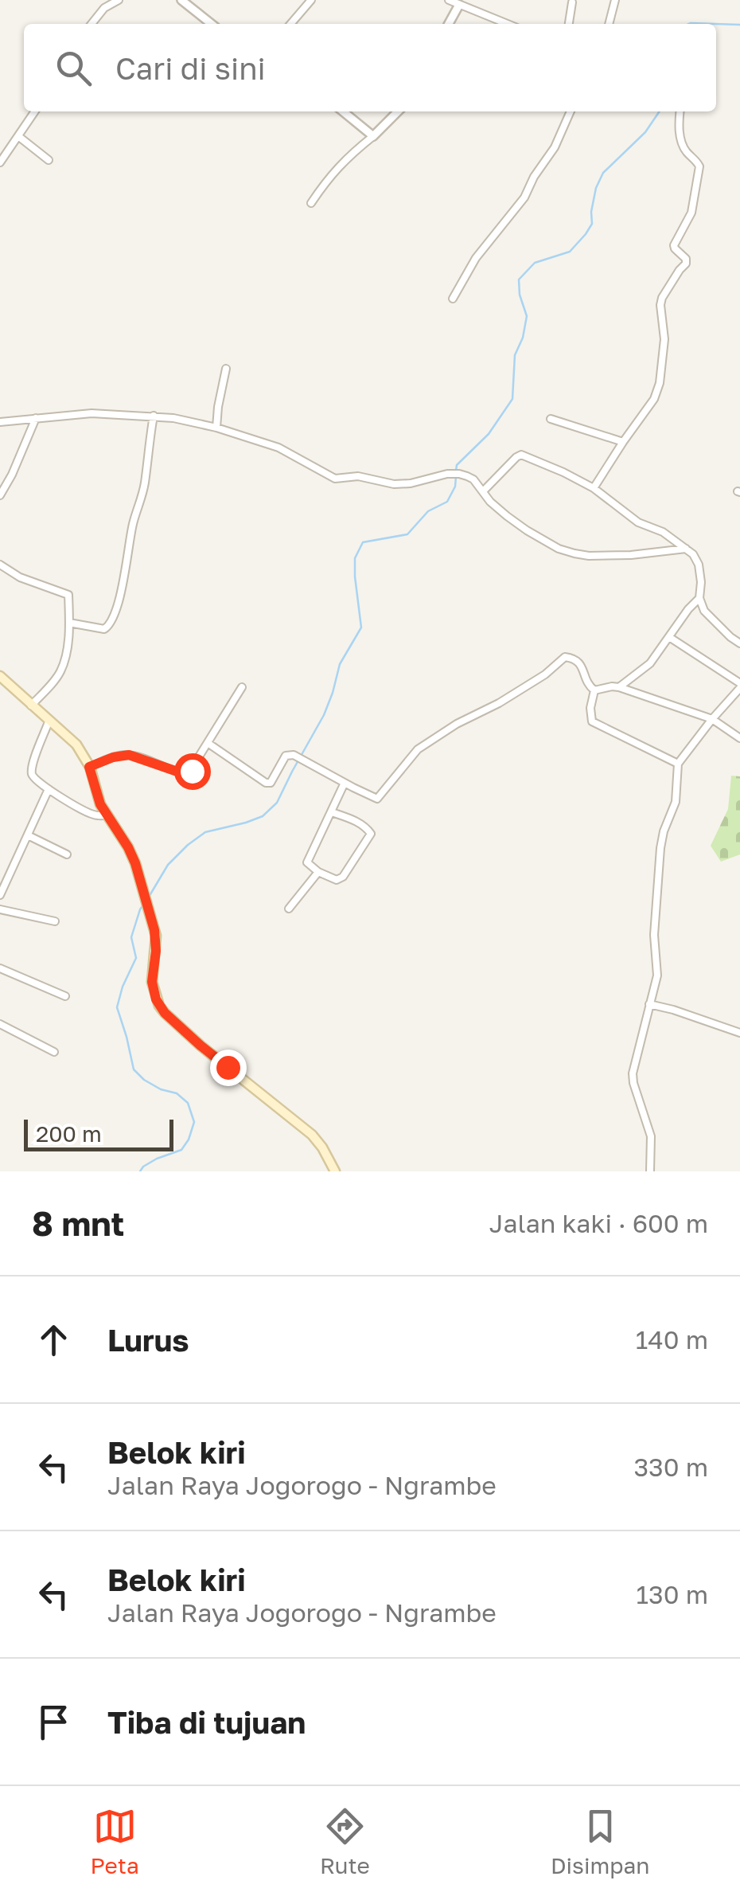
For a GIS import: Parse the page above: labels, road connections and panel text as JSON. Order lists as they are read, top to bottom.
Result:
{
  "scale_bar": "200 m",
  "page": {
    "search": "Cari di sini",
    "scale": "200 m",
    "heading": ["8 mnt", "Jalan kaki · 600 m"],
    "list": [
      ["Lurus", "140 m"],
      ["Belok kiri", "Jalan Raya Jogorogo - Ngrambe", "330 m"],
      ["Belok kiri", "Jalan Raya Jogorogo - Ngrambe", "130 m"],
      "Tiba di tujuan"
    ],
    "nav": ["Peta", "Rute", "Disimpan"]
  }
}
